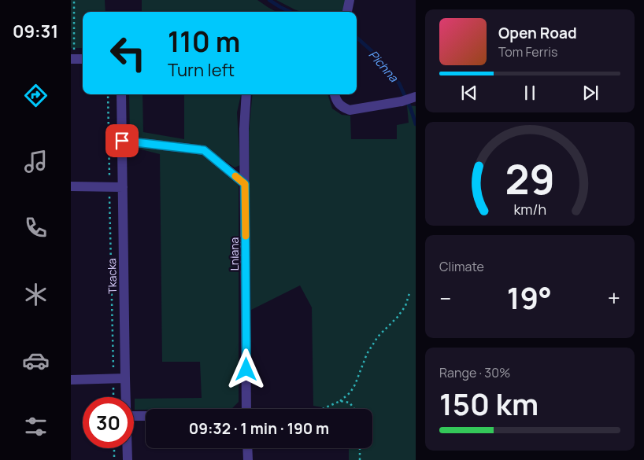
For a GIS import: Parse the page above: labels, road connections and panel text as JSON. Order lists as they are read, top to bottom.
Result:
{
  "streets": {
    "street": ["Lniana", "Tkacka"]
  },
  "water": ["Pichna"],
  "page": {
    "tabs": "09:31",
    "turn": ["110 m", "Turn left"],
    "song": ["Open Road", "Tom Ferris"],
    "tile": [
      "Climate",
      ["Range · 30%", "150 km"]
    ],
    "heat": ["−", "19°", "+"],
    "limit": "30",
    "trip": "09:32 · 1 min · 190 m",
    "gauge": ["29", "km/h"]
  }
}
